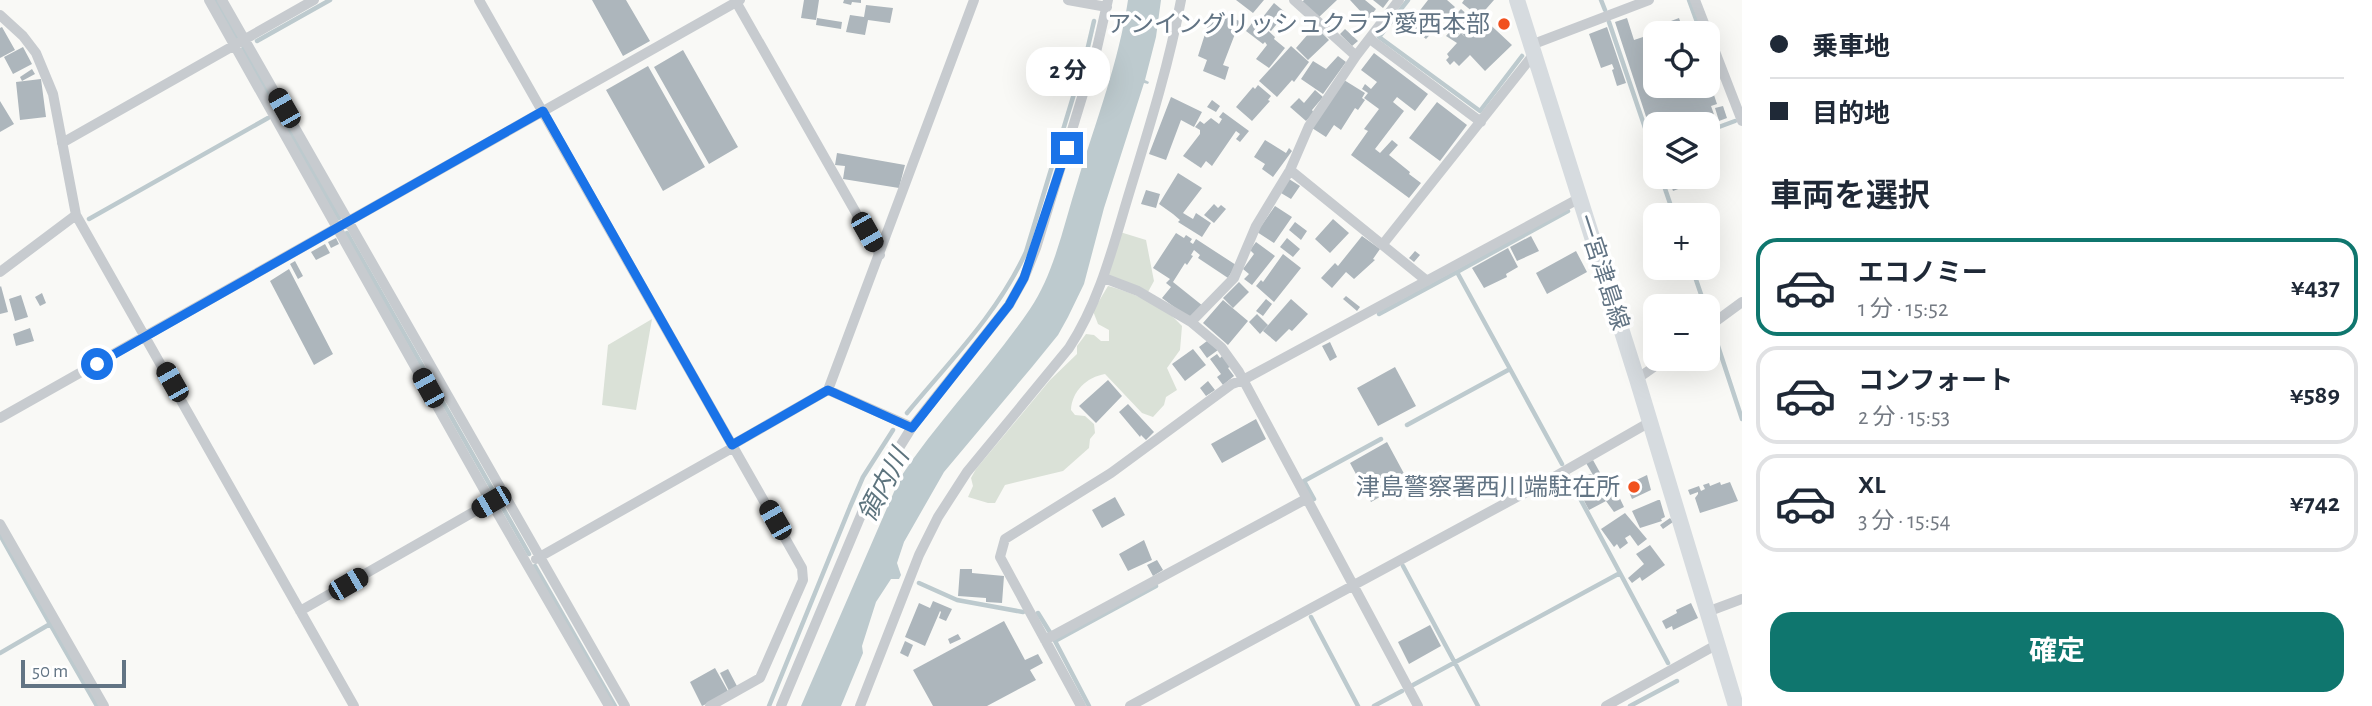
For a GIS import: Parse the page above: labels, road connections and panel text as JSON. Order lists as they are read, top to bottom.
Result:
{
  "streets": {
    "main road": ["一宮津島線"]
  },
  "water": ["領内川"],
  "places": ["アンイングリッシュクラブ愛西本部", "津島警察署西川端駐在所"],
  "scale_bar": "50 m",
  "page": {
    "banner": ["乗車地", "目的地"],
    "map_buttons": ["+", "−"],
    "bubble": "2 分",
    "heading": "車両を選択",
    "list": [
      {
        "name": "エコノミー",
        "note": "1 分 · 15:52",
        "value": "¥437"
      },
      {
        "name": "コンフォート",
        "note": "2 分 · 15:53",
        "value": "¥589"
      },
      {
        "name": "XL",
        "note": "3 分 · 15:54",
        "value": "¥742"
      }
    ],
    "buttons": "確定",
    "scale": "50 m"
  }
}
